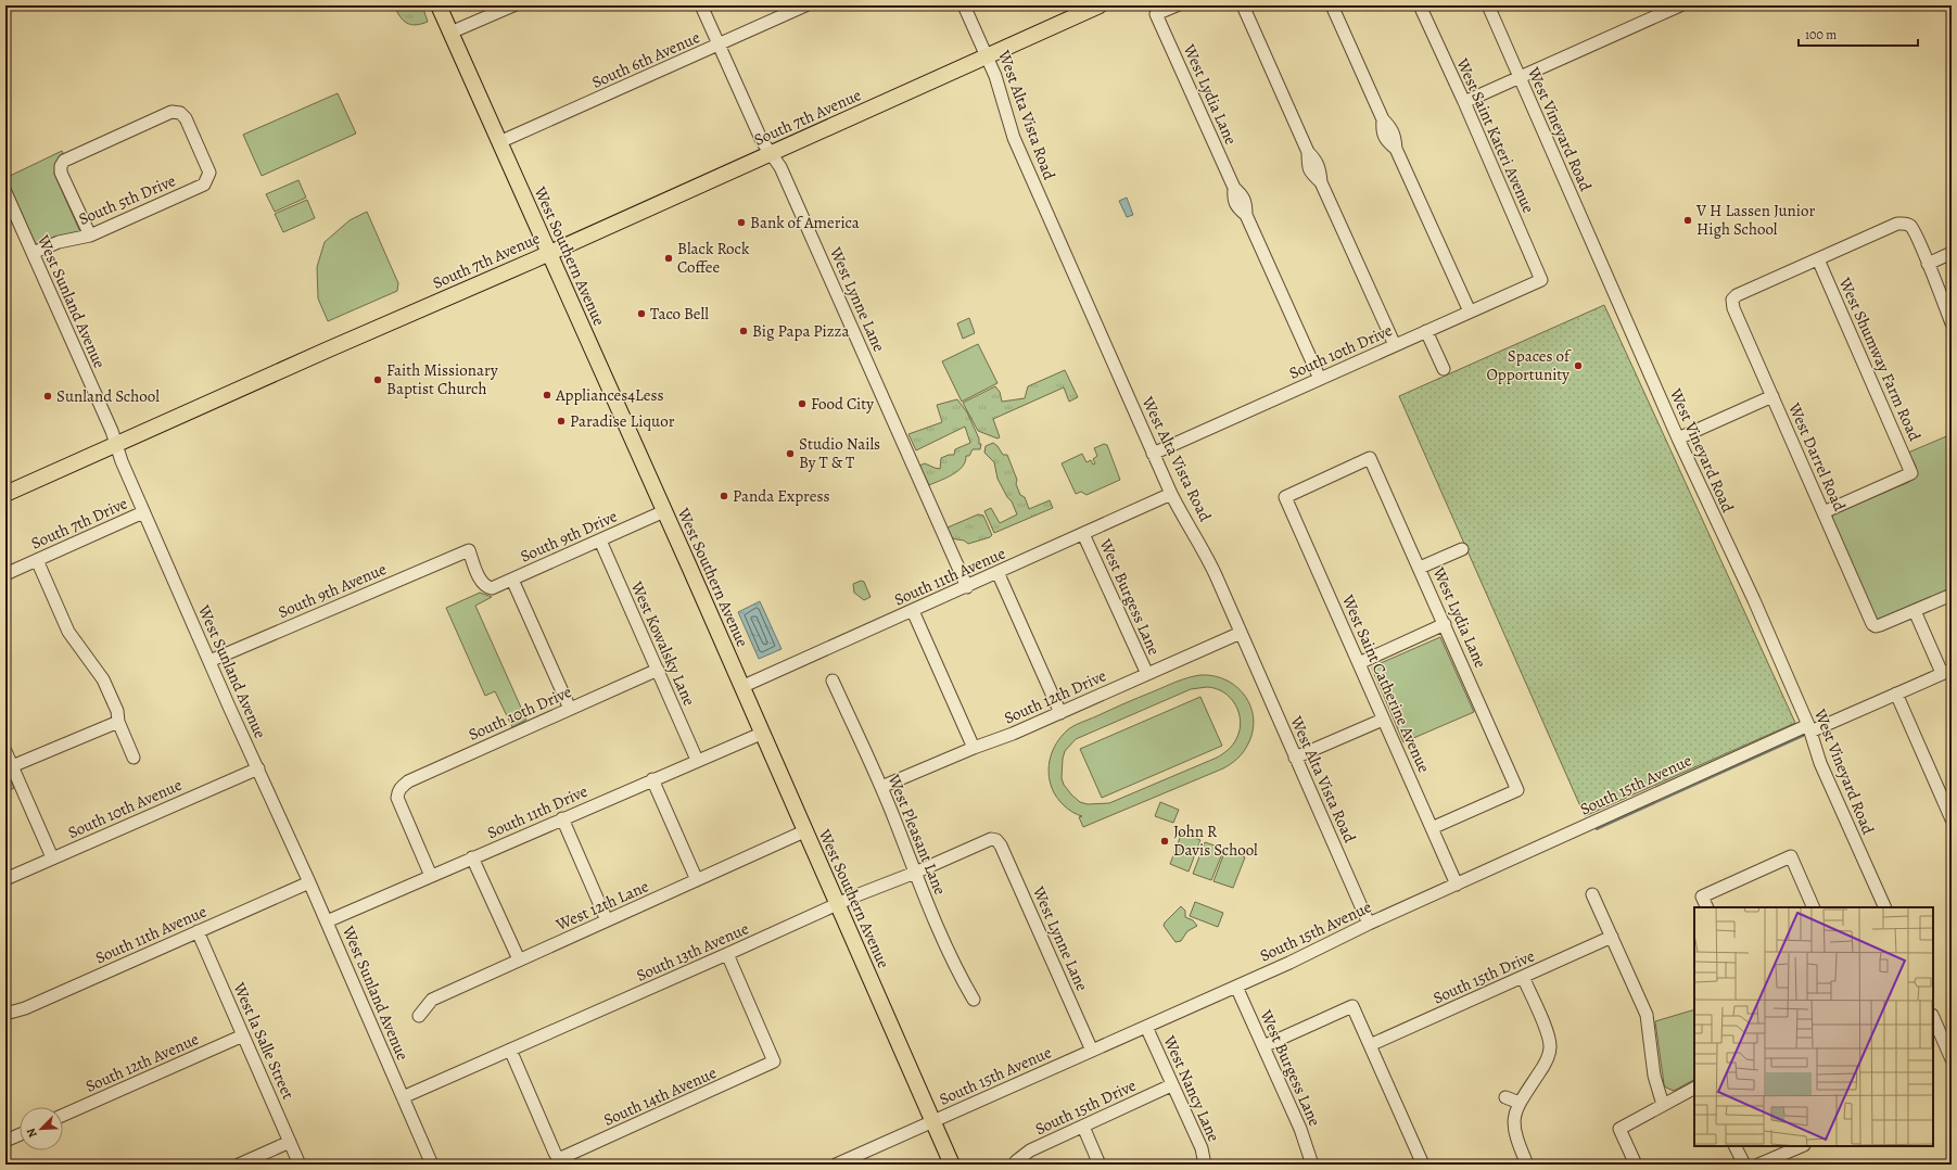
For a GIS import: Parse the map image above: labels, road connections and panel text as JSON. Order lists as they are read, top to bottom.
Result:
{
  "streets": {
    "main road": ["South 7th Avenue", "West Southern Avenue"],
    "street": [
      "South 6th Avenue",
      "West Lydia Lane",
      "West Alta Vista Road",
      "West Vineyard Road",
      "West Saint Kateri Avenue",
      "South 5th Drive",
      "West Lynne Lane",
      "West Sunland Avenue",
      "South 10th Drive",
      "West Shumway Farm Road",
      "West Darrel Road",
      "South 7th Drive",
      "South 9th Drive",
      "South 11th Avenue",
      "South 9th Avenue",
      "West Burgess Lane",
      "West Kowalsky Lane",
      "West Saint Catherine Avenue",
      "South 12th Drive",
      "South 15th Avenue",
      "South 10th Avenue",
      "South 11th Drive",
      "West Pleasant Lane",
      "West 12th Lane",
      "South 13th Avenue",
      "South 15th Drive",
      "West la Salle Street",
      "South 12th Avenue",
      "West Nancy Lane",
      "South 14th Avenue"
    ]
  },
  "crossings": [
    ["South 6th Avenue", "West Southern Avenue"],
    ["South 6th Avenue", "West Lynne Lane"],
    ["West Lydia Lane", "South 10th Drive"],
    ["West Lydia Lane", "West Saint Catherine Avenue"],
    ["West Alta Vista Road", "South 7th Avenue"],
    ["West Alta Vista Road", "South 10th Drive"],
    ["West Alta Vista Road", "South 11th Avenue"],
    ["West Alta Vista Road", "South 12th Drive"],
    ["West Alta Vista Road", "South 15th Avenue"],
    ["South 7th Avenue", "West Southern Avenue"],
    ["South 7th Avenue", "West Lynne Lane"],
    ["South 7th Avenue", "West Sunland Avenue"],
    ["West Vineyard Road", "South 15th Avenue"],
    ["West Saint Kateri Avenue", "South 10th Drive"],
    ["South 5th Drive", "West Sunland Avenue"],
    ["West Southern Avenue", "South 9th Drive"],
    ["West Southern Avenue", "South 11th Avenue"],
    ["West Southern Avenue", "South 15th Avenue"],
    ["West Southern Avenue", "South 11th Drive"],
    ["West Southern Avenue", "West 12th Lane"],
    ["West Southern Avenue", "South 13th Avenue"],
    ["West Lynne Lane", "South 11th Avenue"],
    ["West Lynne Lane", "South 15th Avenue"],
    ["West Lynne Lane", "South 13th Avenue"],
    ["West Sunland Avenue", "South 7th Drive"],
    ["West Sunland Avenue", "South 11th Avenue"],
    ["West Sunland Avenue", "South 9th Avenue"],
    ["West Sunland Avenue", "South 10th Avenue"],
    ["West Sunland Avenue", "South 11th Drive"],
    ["West Sunland Avenue", "South 13th Avenue"],
    ["South 10th Drive", "West Kowalsky Lane"],
    ["South 10th Drive", "South 11th Drive"],
    ["West Shumway Farm Road", "West Darrel Road"],
    ["South 9th Drive", "South 9th Avenue"],
    ["South 9th Drive", "West Kowalsky Lane"],
    ["South 11th Avenue", "West Burgess Lane"],
    ["South 11th Avenue", "West la Salle Street"],
    ["West Burgess Lane", "South 12th Drive"],
    ["West Burgess Lane", "South 15th Avenue"],
    ["West Kowalsky Lane", "South 11th Drive"],
    ["West Saint Catherine Avenue", "South 15th Avenue"],
    ["South 12th Drive", "West Pleasant Lane"],
    ["South 15th Avenue", "West Nancy Lane"],
    ["West Pleasant Lane", "South 13th Avenue"],
    ["South 13th Avenue", "South 14th Avenue"],
    ["South 15th Drive", "West Nancy Lane"],
    ["West la Salle Street", "South 12th Avenue"]
  ],
  "places": [
    "V H Lassen Junior High School",
    "Bank of America",
    "Black Rock Coffee",
    "Taco Bell",
    "Big Papa Pizza",
    "Spaces of Opportunity",
    "Faith Missionary Baptist Church",
    "Appliances4Less",
    "Sunland School",
    "Food City",
    "Paradise Liquor",
    "Studio Nails By T & T",
    "Panda Express",
    "John R Davis School"
  ],
  "scale_bar": "100 m",
  "north": "bottom left"
}
